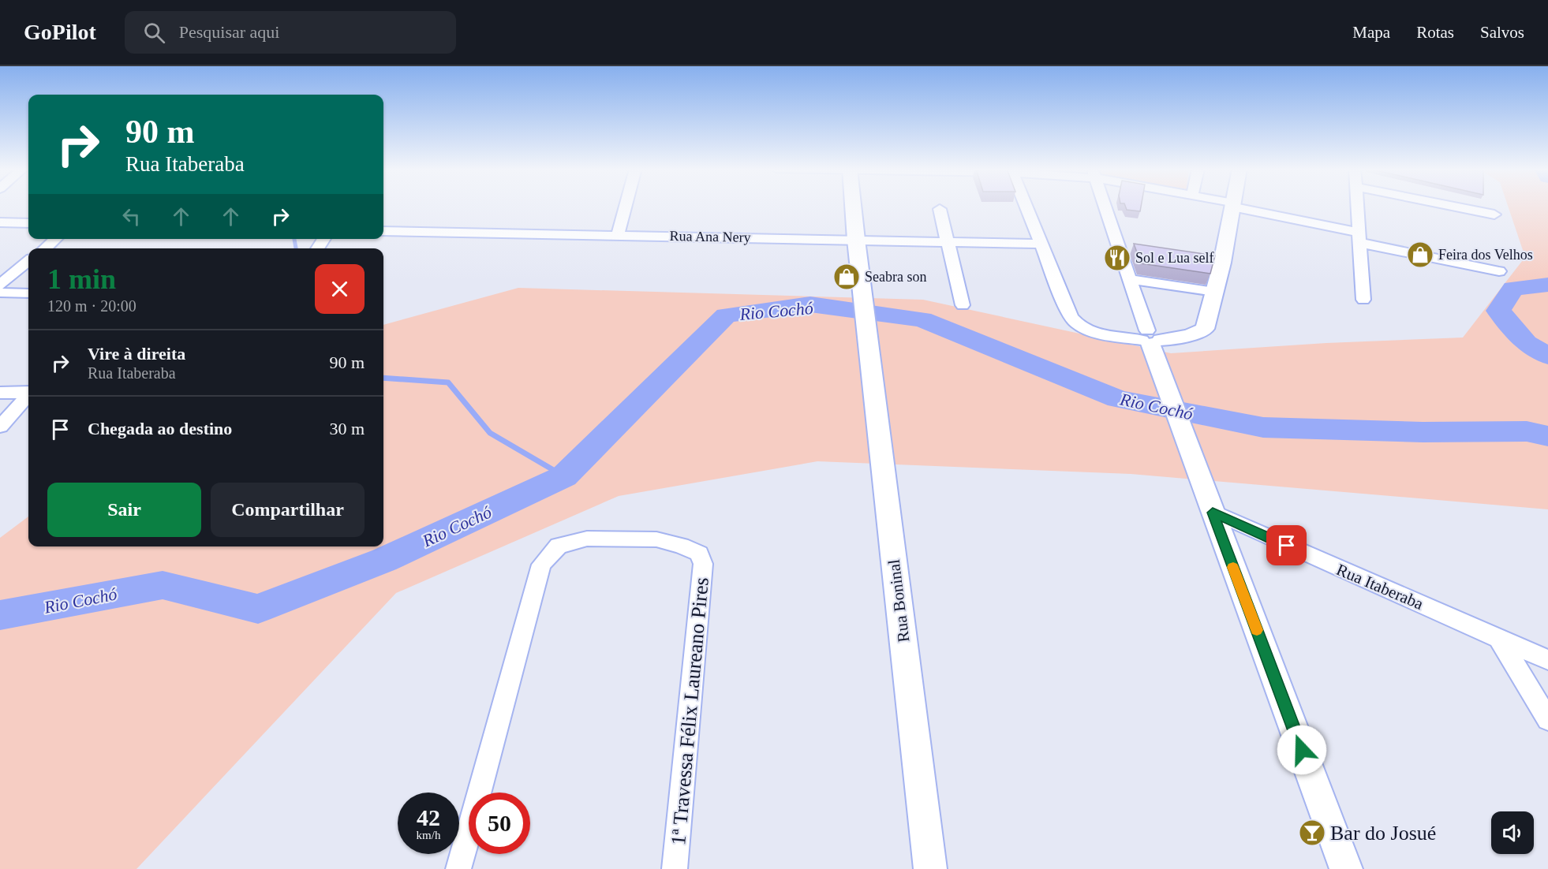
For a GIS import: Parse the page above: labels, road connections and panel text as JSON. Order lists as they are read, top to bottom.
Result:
{
  "streets": {
    "main road": ["Rua Boninal"],
    "street": ["Rua Ana Nery", "Rua Itaberaba", "1ª Travessa Félix Laureano Pires"]
  },
  "crossings": [
    ["Rua Ana Nery", "Rua Boninal"]
  ],
  "water": ["Rio Cochó"],
  "places": {
    "shop": ["Feira dos Velhos", "Seabra son"],
    "restaurant": ["Sol e Lua self"],
    "bar": ["Bar do Josué"]
  },
  "page": {
    "header": "GoPilot",
    "search": "Pesquisar aqui",
    "nav": ["Mapa", "Rotas", "Salvos"],
    "turn": ["90 m", "Rua Itaberaba"],
    "heading": ["1 min", "120 m · 20:00"],
    "list": [
      {
        "name": "Vire à direita",
        "note": "Rua Itaberaba",
        "value": "90 m"
      },
      {
        "name": "Chegada ao destino",
        "value": "30 m"
      }
    ],
    "buttons": ["Sair", "Compartilhar"],
    "speed": "42 km/h",
    "limit": "50"
  }
}
